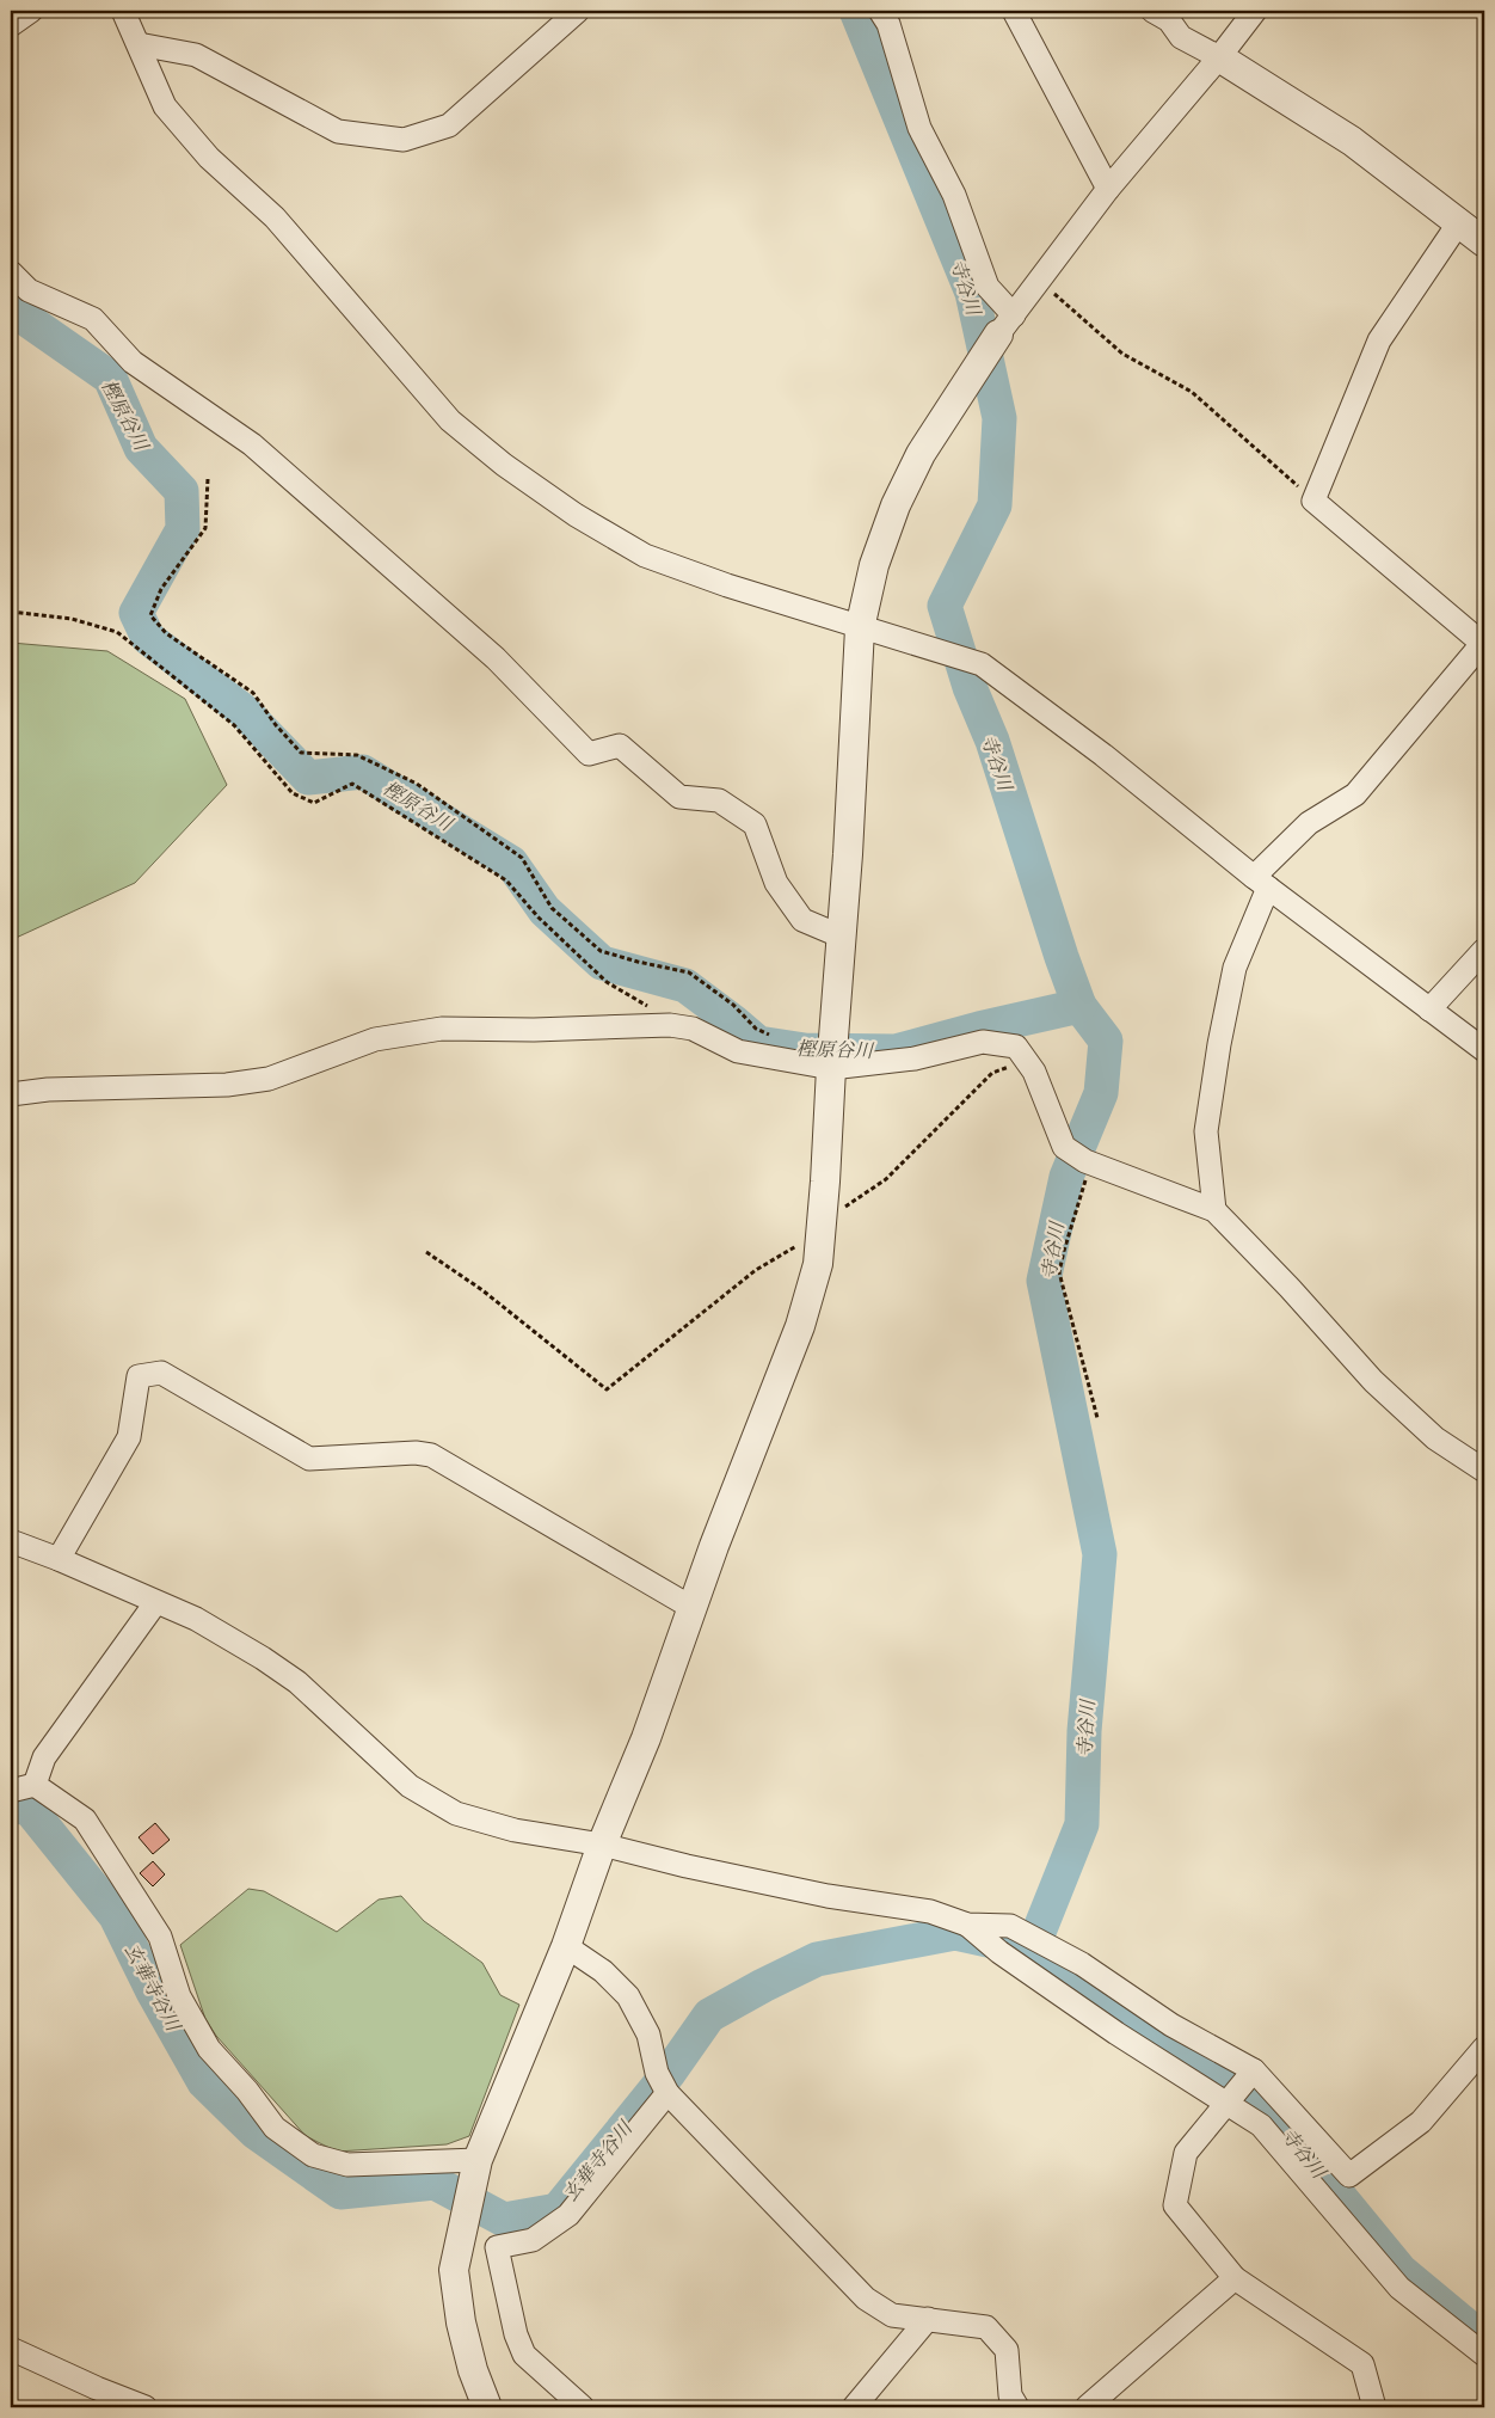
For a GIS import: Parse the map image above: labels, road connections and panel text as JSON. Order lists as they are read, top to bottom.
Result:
{
  "water": ["寺谷川", "樫原谷川", "玄華寺谷川"]
}
